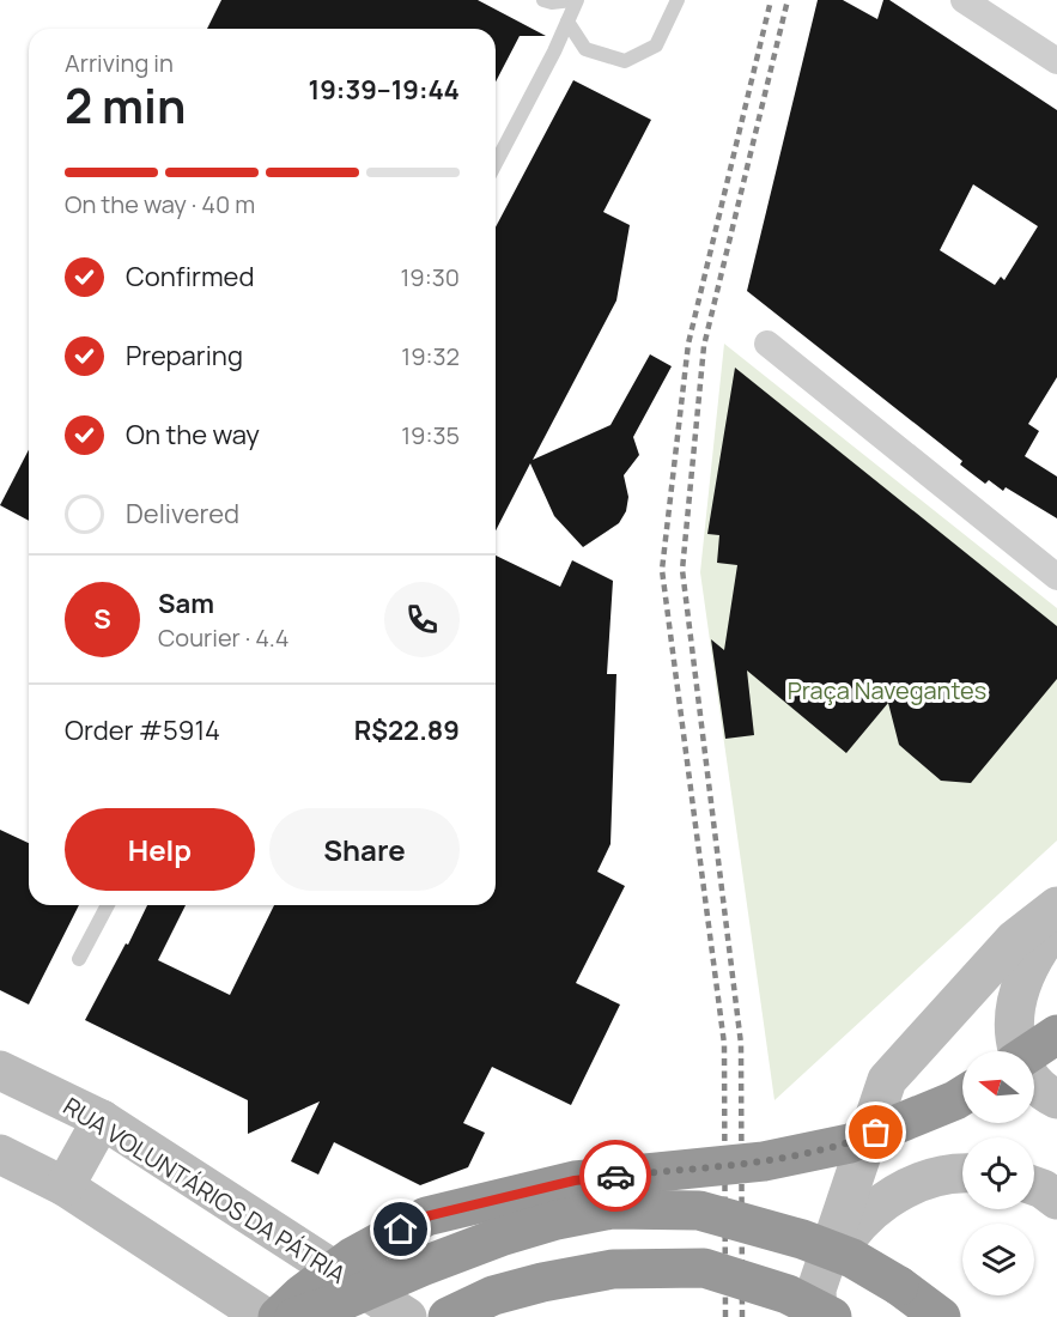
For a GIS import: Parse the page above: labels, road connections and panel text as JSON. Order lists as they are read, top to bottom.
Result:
{
  "streets": {
    "main road": ["RUA VOLUNTÁRIOS DA PÁTRIA"]
  },
  "parks": ["Praça Navegantes"],
  "north": "left",
  "page": {
    "heading": ["2 min", "Arriving in", "19:39–19:44"],
    "panel": [
      "Sam",
      "Courier · 4.4",
      "Order #5914",
      "R$22.89"
    ],
    "bar": "On the way · 40 m",
    "list": [
      ["Confirmed", "19:30"],
      ["Preparing", "19:32"],
      ["On the way", "19:35"],
      "Delivered"
    ],
    "round": "S",
    "buttons": ["Help", "Share"]
  }
}
